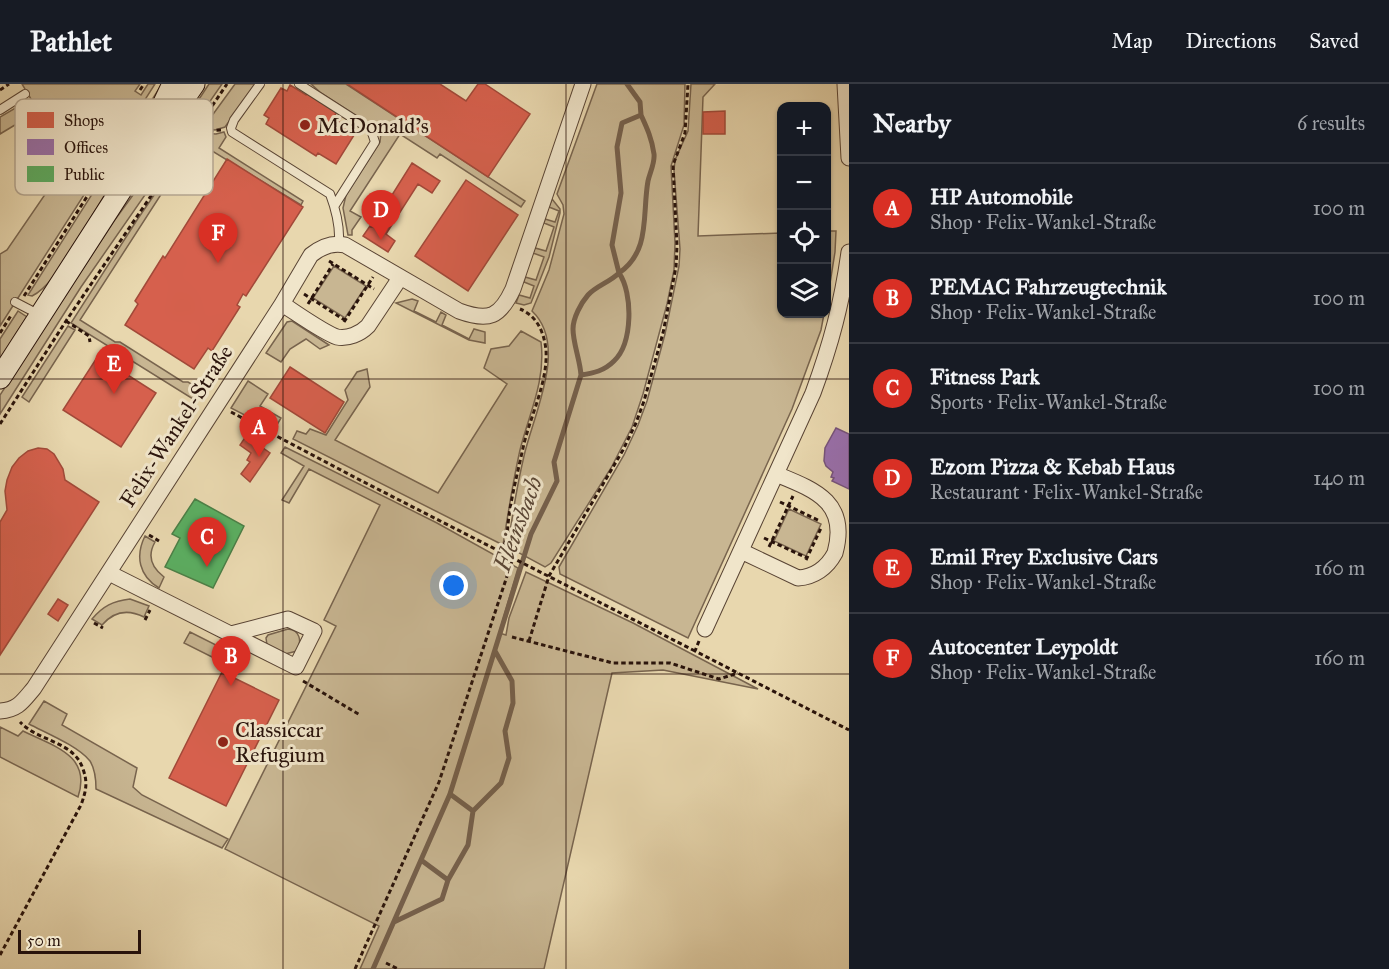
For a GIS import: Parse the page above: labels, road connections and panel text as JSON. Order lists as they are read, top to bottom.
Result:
{
  "streets": {
    "street": ["Felix-Wankel-Straße"]
  },
  "water": ["Fleinsbach"],
  "places": ["McDonald's", "Classiccar Refugium"],
  "legend": ["Shops", "Offices", "Public"],
  "scale_bar": "50 m",
  "page": {
    "header": "Pathlet",
    "nav": ["Map", "Directions", "Saved"],
    "heading": ["Nearby", "6 results"],
    "map_buttons": ["+", "−"],
    "list": [
      {
        "mark": "A",
        "name": "HP Automobile",
        "note": "Shop · Felix-Wankel-Straße",
        "value": "100 m"
      },
      {
        "mark": "B",
        "name": "PEMAC Fahrzeugtechnik",
        "note": "Shop · Felix-Wankel-Straße",
        "value": "100 m"
      },
      {
        "mark": "C",
        "name": "Fitness Park",
        "note": "Sports · Felix-Wankel-Straße",
        "value": "100 m"
      },
      {
        "mark": "D",
        "name": "Ezom Pizza & Kebab Haus",
        "note": "Restaurant · Felix-Wankel-Straße",
        "value": "140 m"
      },
      {
        "mark": "E",
        "name": "Emil Frey Exclusive Cars",
        "note": "Shop · Felix-Wankel-Straße",
        "value": "160 m"
      },
      {
        "mark": "F",
        "name": "Autocenter Leypoldt",
        "note": "Shop · Felix-Wankel-Straße",
        "value": "160 m"
      }
    ],
    "pins": [
      "D",
      "F",
      "E",
      "A",
      "C",
      "B"
    ],
    "scale": "50 m"
  }
}
